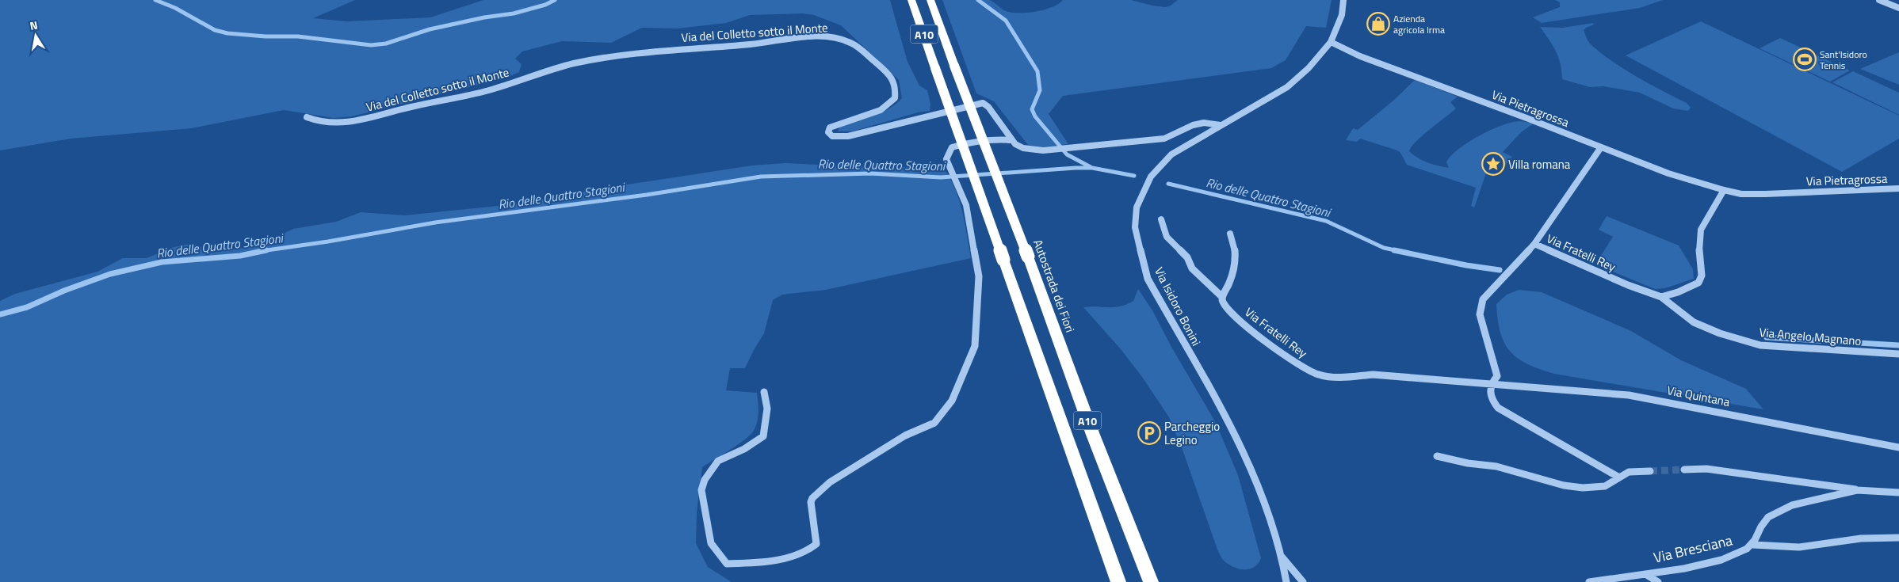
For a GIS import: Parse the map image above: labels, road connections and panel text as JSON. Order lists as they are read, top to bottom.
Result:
{
  "streets": {
    "highway": ["A10", "Autostrada dei Fiori"],
    "street": [
      "Via del Colletto sotto il Monte",
      "Via Pietragrossa",
      "Via Fratelli Rey",
      "Via Isidoro Bonini",
      "Via Angelo Magnano",
      "Via Quintana",
      "Via Bresciana"
    ]
  },
  "crossings": [
    ["Via Pietragrossa", "Via Isidoro Bonini"],
    ["Via Fratelli Rey", "Via Angelo Magnano"],
    ["Via Fratelli Rey", "Via Quintana"]
  ],
  "water": ["Rio delle Quattro Stagioni"],
  "places": {
    "shop": ["Azienda agricola Irma"],
    "sports": ["Sant'Isidoro Tennis"],
    "place": ["Villa romana"],
    "parking": ["Parcheggio Legino"]
  },
  "north": "top"
}
